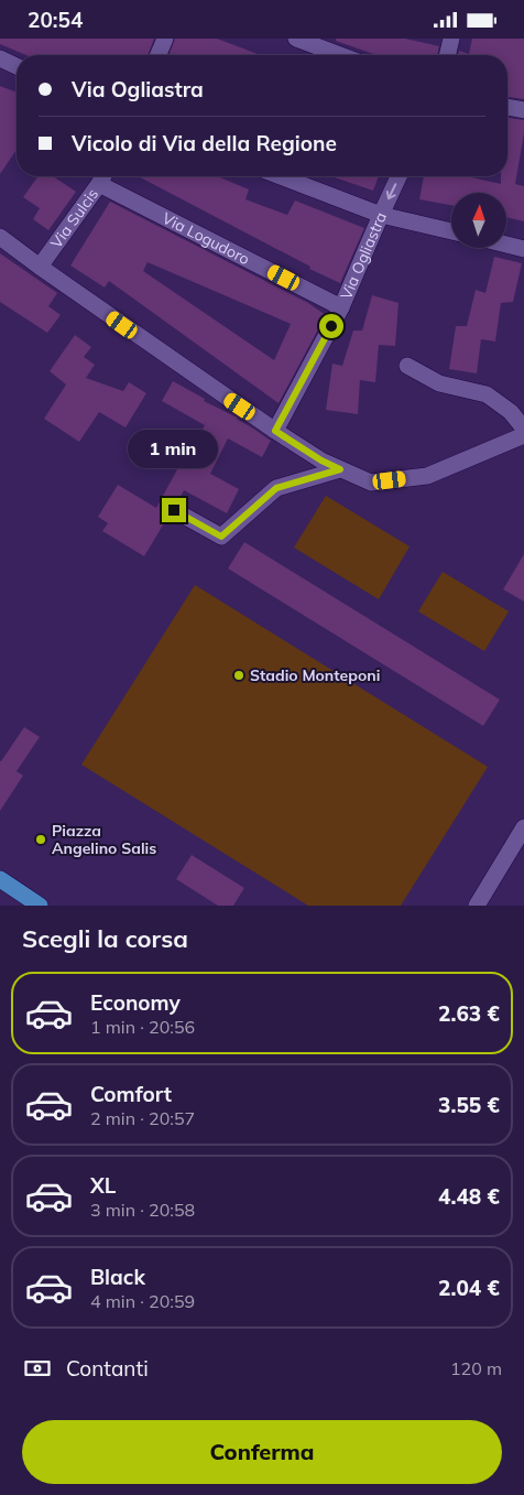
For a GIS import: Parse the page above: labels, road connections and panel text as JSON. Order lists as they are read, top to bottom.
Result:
{
  "streets": {
    "street": ["Via Sulcis", "Via Logudoro", "Via Ogliastra"]
  },
  "crossings": [
    ["Via Sulcis", "Via Logudoro"],
    ["Via Logudoro", "Via Ogliastra"]
  ],
  "places": ["Stadio Monteponi", "Piazza Angelino Salis"],
  "north": "top",
  "page": {
    "status": "20:54",
    "banner": ["Via Ogliastra", "Vicolo di Via della Regione"],
    "bubble": "1 min",
    "heading": "Scegli la corsa",
    "list": [
      {
        "name": "Economy",
        "note": "1 min · 20:56",
        "value": "2.63 €"
      },
      {
        "name": "Comfort",
        "note": "2 min · 20:57",
        "value": "3.55 €"
      },
      {
        "name": "XL",
        "note": "3 min · 20:58",
        "value": "4.48 €"
      },
      {
        "name": "Black",
        "note": "4 min · 20:59",
        "value": "2.04 €"
      }
    ],
    "pay": ["Contanti", "120 m"],
    "buttons": "Conferma"
  }
}
